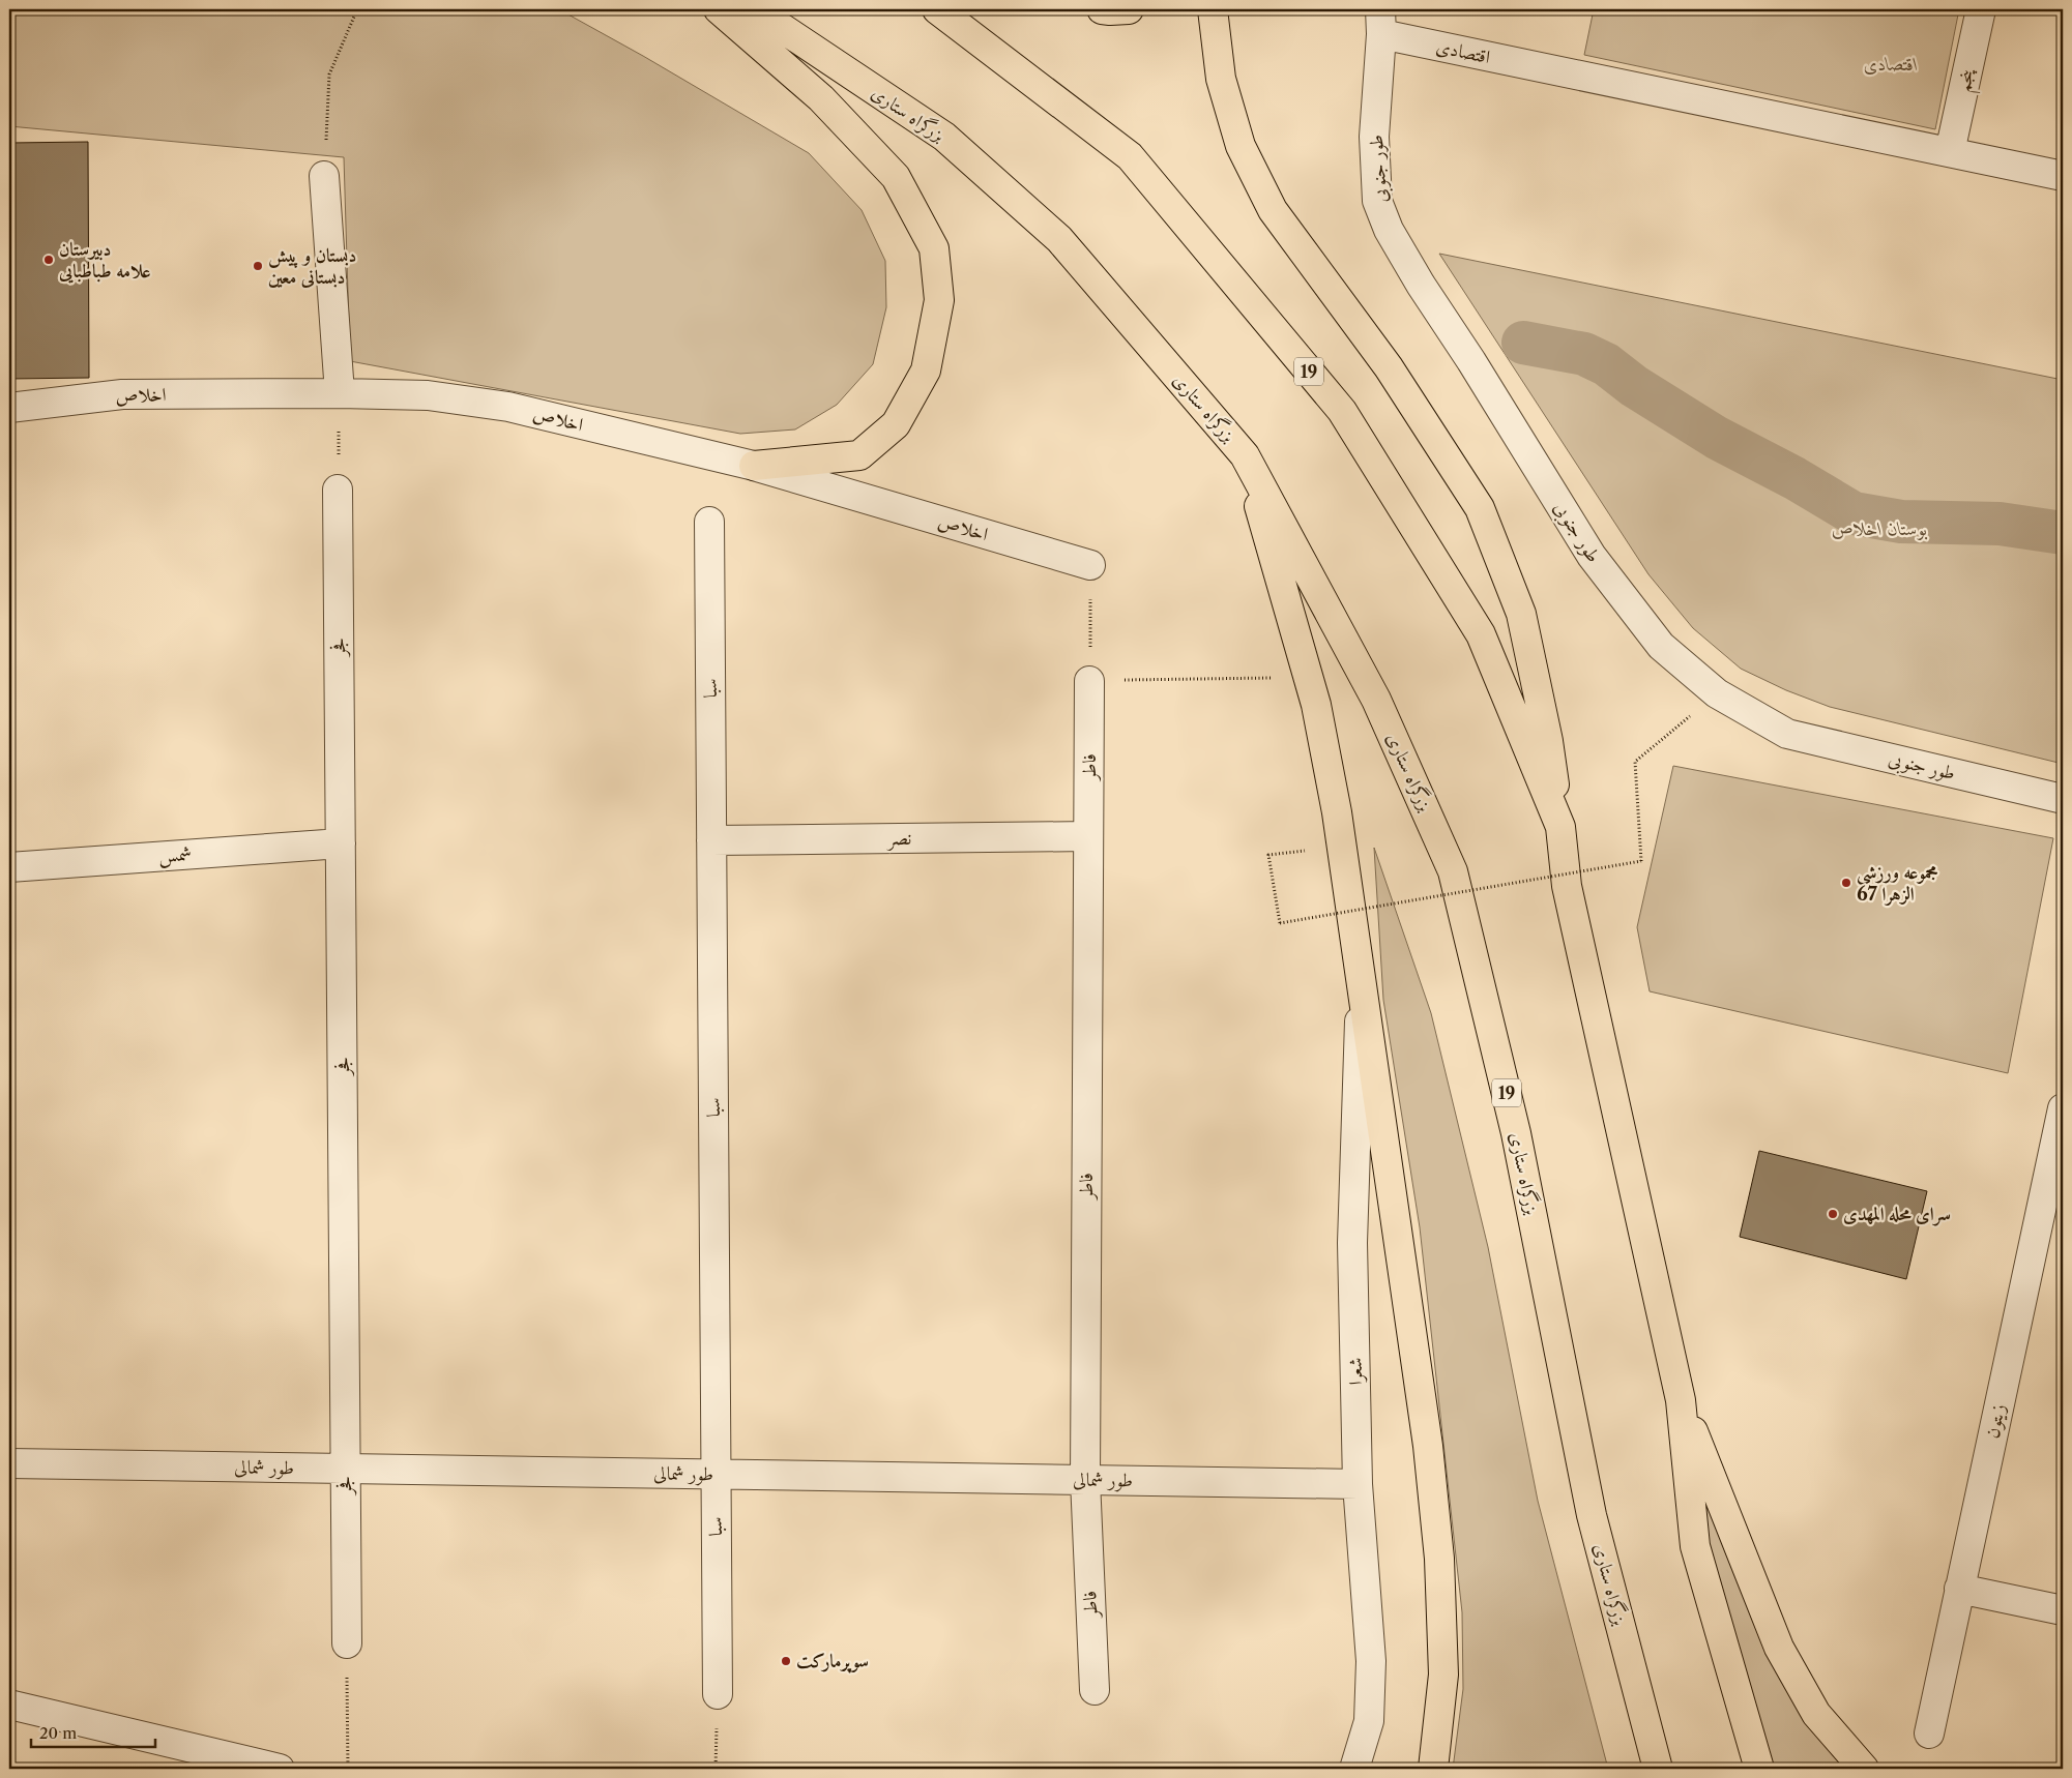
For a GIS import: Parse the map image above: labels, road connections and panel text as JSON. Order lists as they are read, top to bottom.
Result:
{
  "streets": {
    "main road": ["بزرگراه ستاری", "19"],
    "street": [
      "اقتصادی",
      "پنجم",
      "طور جنوبی",
      "اخلاص",
      "فجر",
      "سبا",
      "فاطر",
      "نصر",
      "شمس",
      "شعرا",
      "زیتون",
      "طور شمالی"
    ]
  },
  "crossings": [
    ["اقتصادی", "پنجم"],
    ["اقتصادی", "طور جنوبی"],
    ["فجر", "شمس"],
    ["فجر", "طور شمالی"],
    ["سبا", "نصر"],
    ["سبا", "طور شمالی"],
    ["فاطر", "نصر"],
    ["فاطر", "طور شمالی"],
    ["شعرا", "طور شمالی"]
  ],
  "parks": ["اقتصادی", "بوستان اخلاص"],
  "places": [
    "دبیرستان علامه طباطبایی",
    "دبستان و پیش دبستانی معین",
    "مجموعه ورزشي الزهرا 67",
    "سرای محله المهدی",
    "سوپرمارکت"
  ],
  "scale_bar": "20 m"
}
